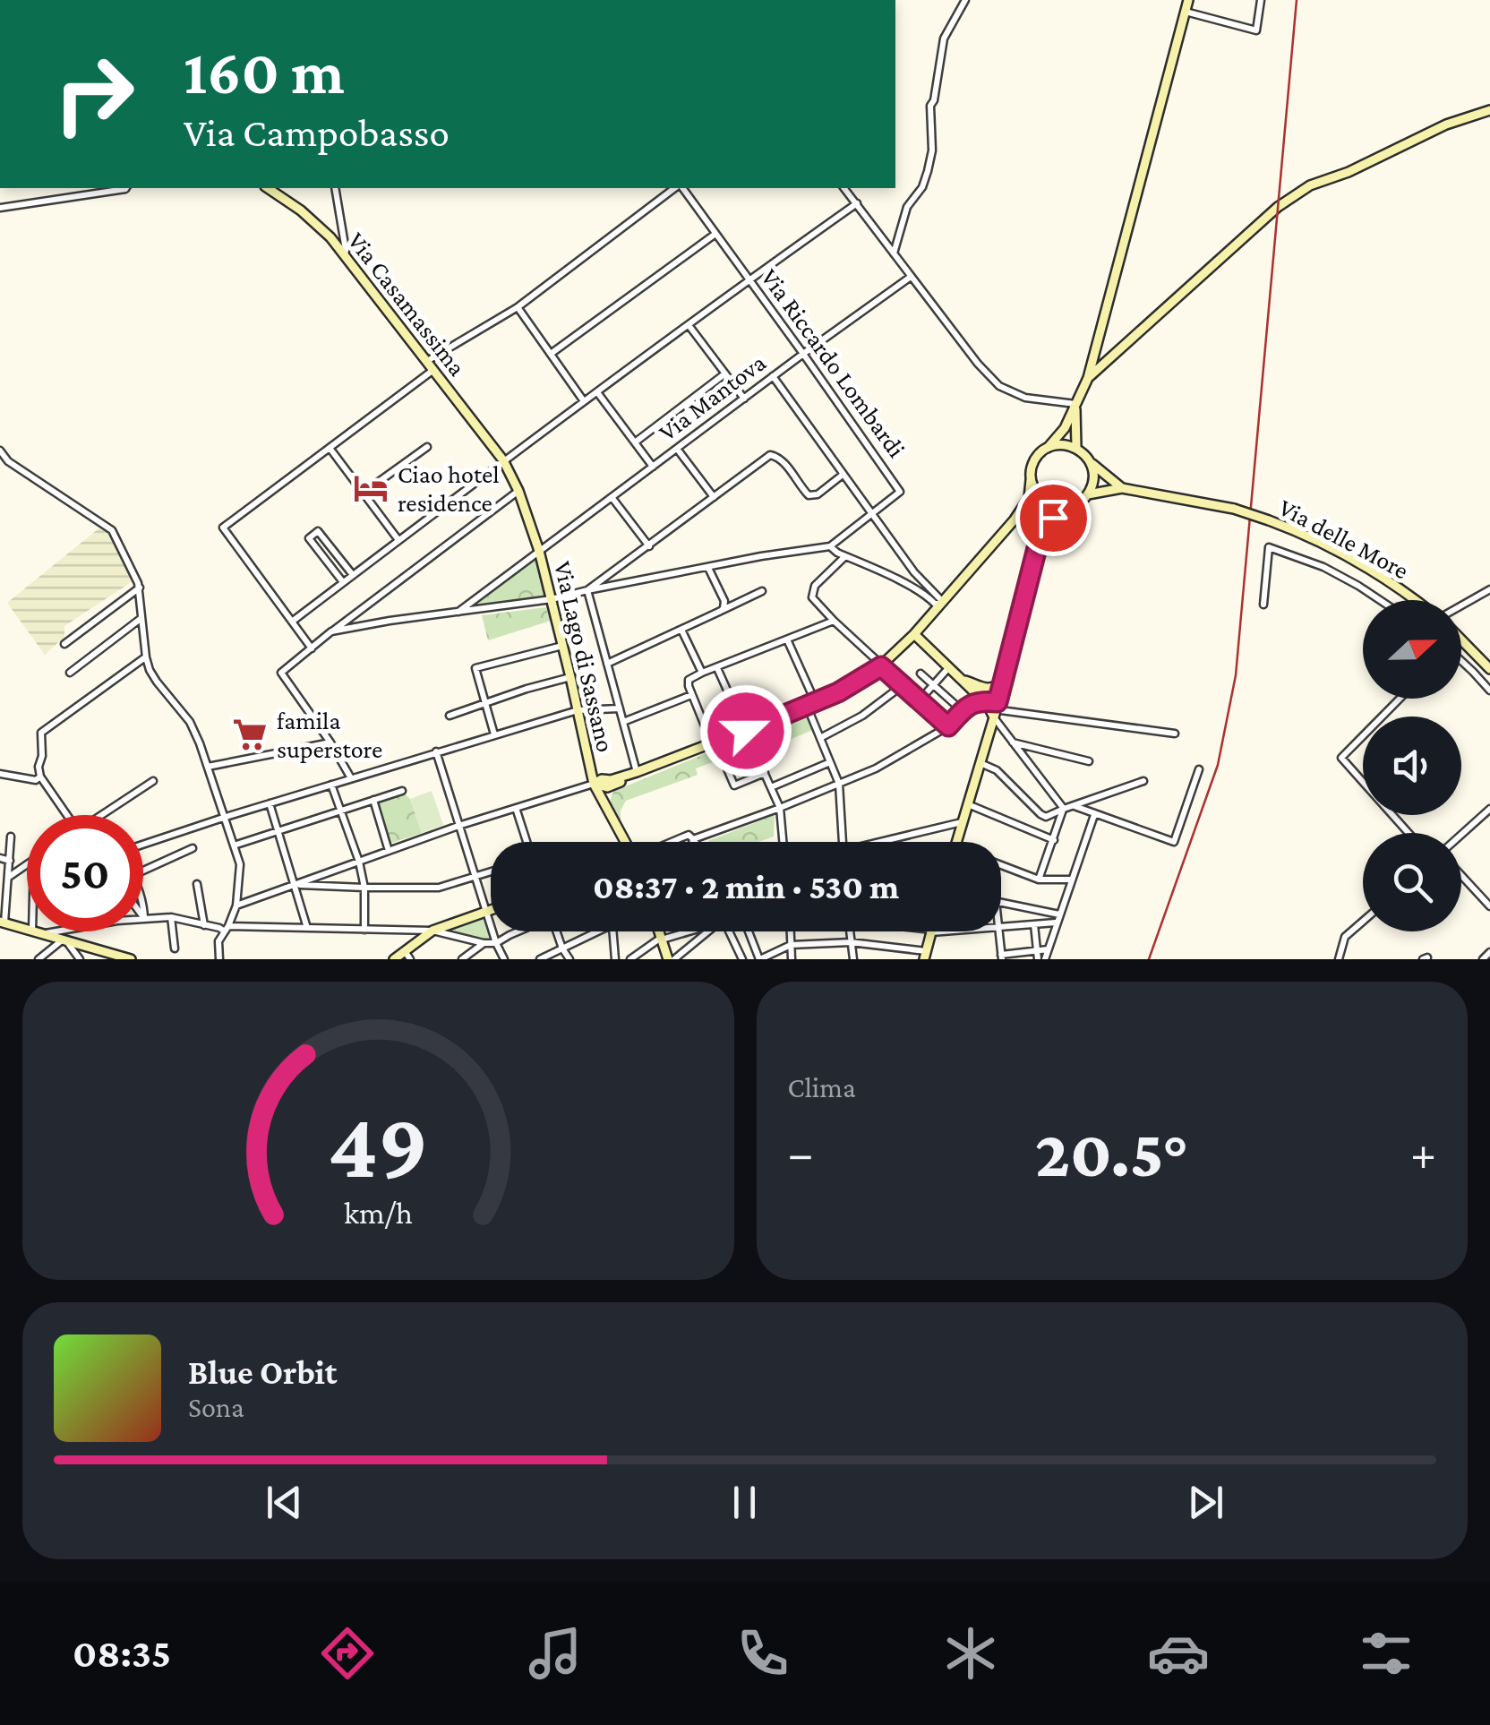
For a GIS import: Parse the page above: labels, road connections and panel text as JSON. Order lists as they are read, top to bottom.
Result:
{
  "streets": {
    "main road": ["Via Casamassima", "Via delle More", "Via Lago di Sassano"],
    "street": ["Via Riccardo Lombardi", "Via Mantova"]
  },
  "crossings": [
    ["Via Casamassima", "Via Lago di Sassano"],
    ["Via Riccardo Lombardi", "Via Mantova"],
    ["Via Mantova", "Via Lago di Sassano"]
  ],
  "places": {
    "hotel": ["Ciao hotel residence"],
    "supermarket": ["famila superstore"]
  },
  "north": "right",
  "page": {
    "turn": ["160 m", "Via Campobasso"],
    "limit": "50",
    "trip": "08:37 · 2 min · 530 m",
    "tile": "Clima",
    "heat": ["−", "20.5°", "+"],
    "song": ["Blue Orbit", "Sona"],
    "tabs": "08:35",
    "gauge": ["49", "km/h"]
  }
}
